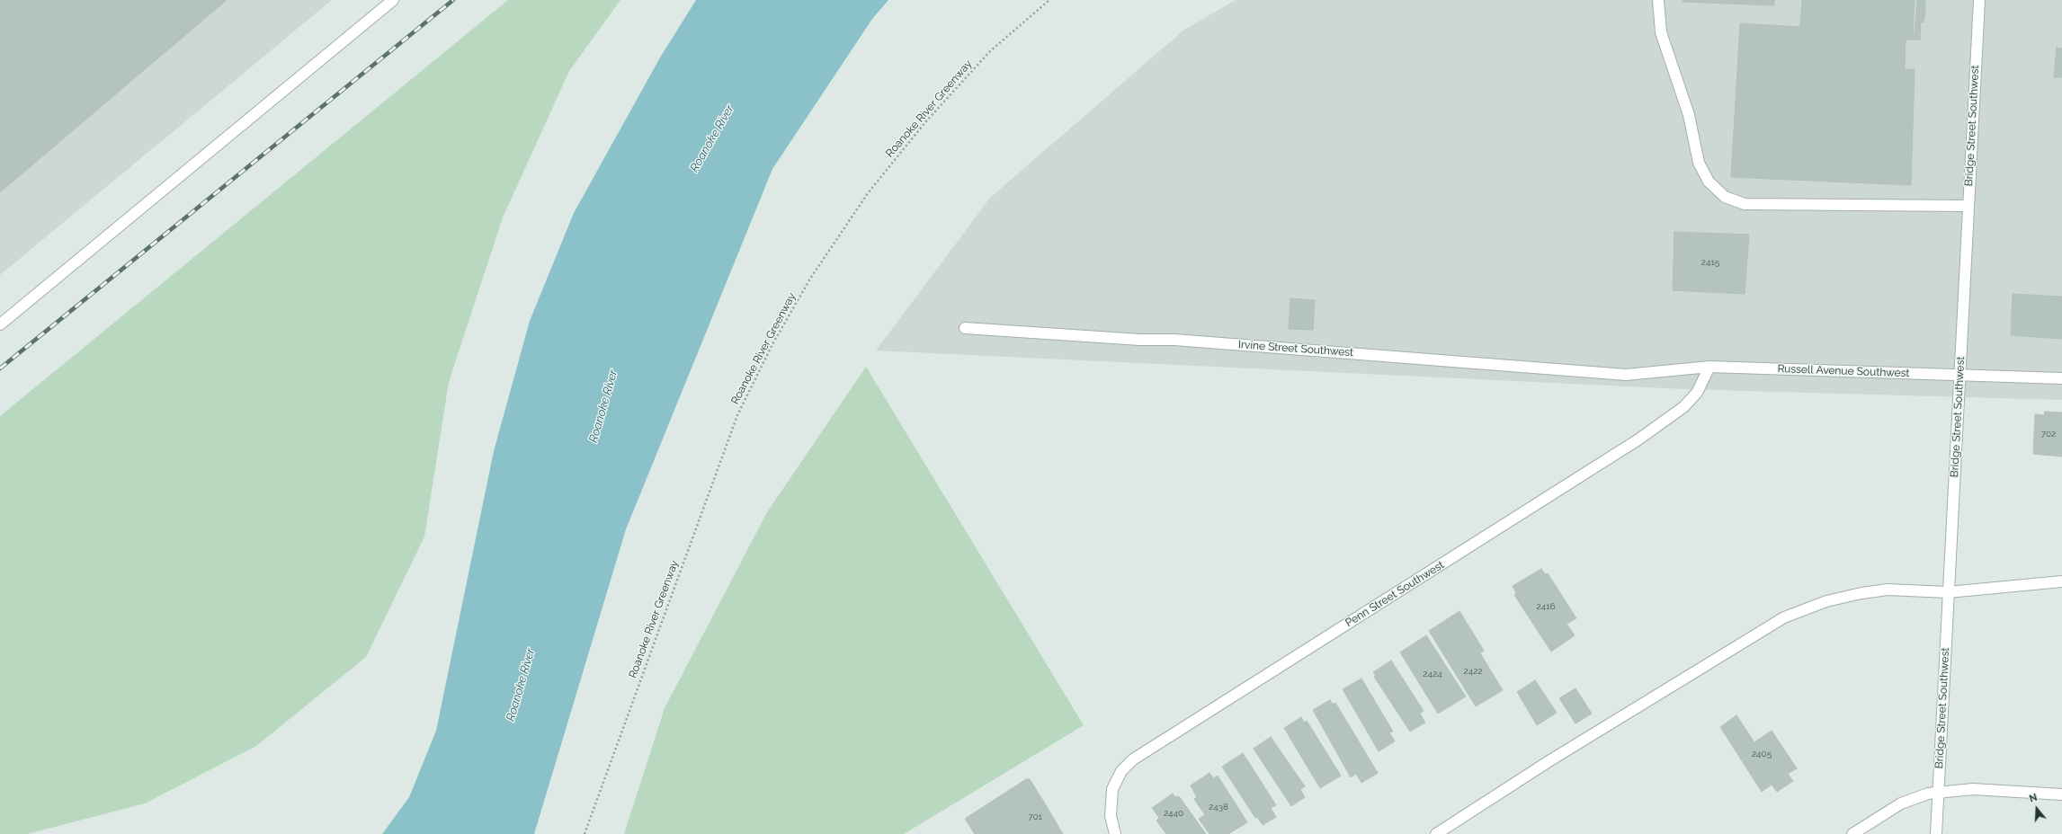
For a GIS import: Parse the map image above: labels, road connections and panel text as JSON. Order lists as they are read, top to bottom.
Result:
{
  "streets": {
    "street": [
      "Bridge Street Southwest",
      "Irvine Street Southwest",
      "Russell Avenue Southwest",
      "Penn Street Southwest"
    ],
    "path": ["Roanoke River Greenway"]
  },
  "crossings": [
    ["Bridge Street Southwest", "Russell Avenue Southwest"],
    ["Irvine Street Southwest", "Russell Avenue Southwest"],
    ["Russell Avenue Southwest", "Penn Street Southwest"]
  ],
  "water": ["Roanoke River"],
  "house_numbers": [
    "2415",
    "702",
    "2416",
    "2422",
    "2424",
    "2405",
    "2438",
    "2440",
    "701"
  ],
  "north": "top"
}
